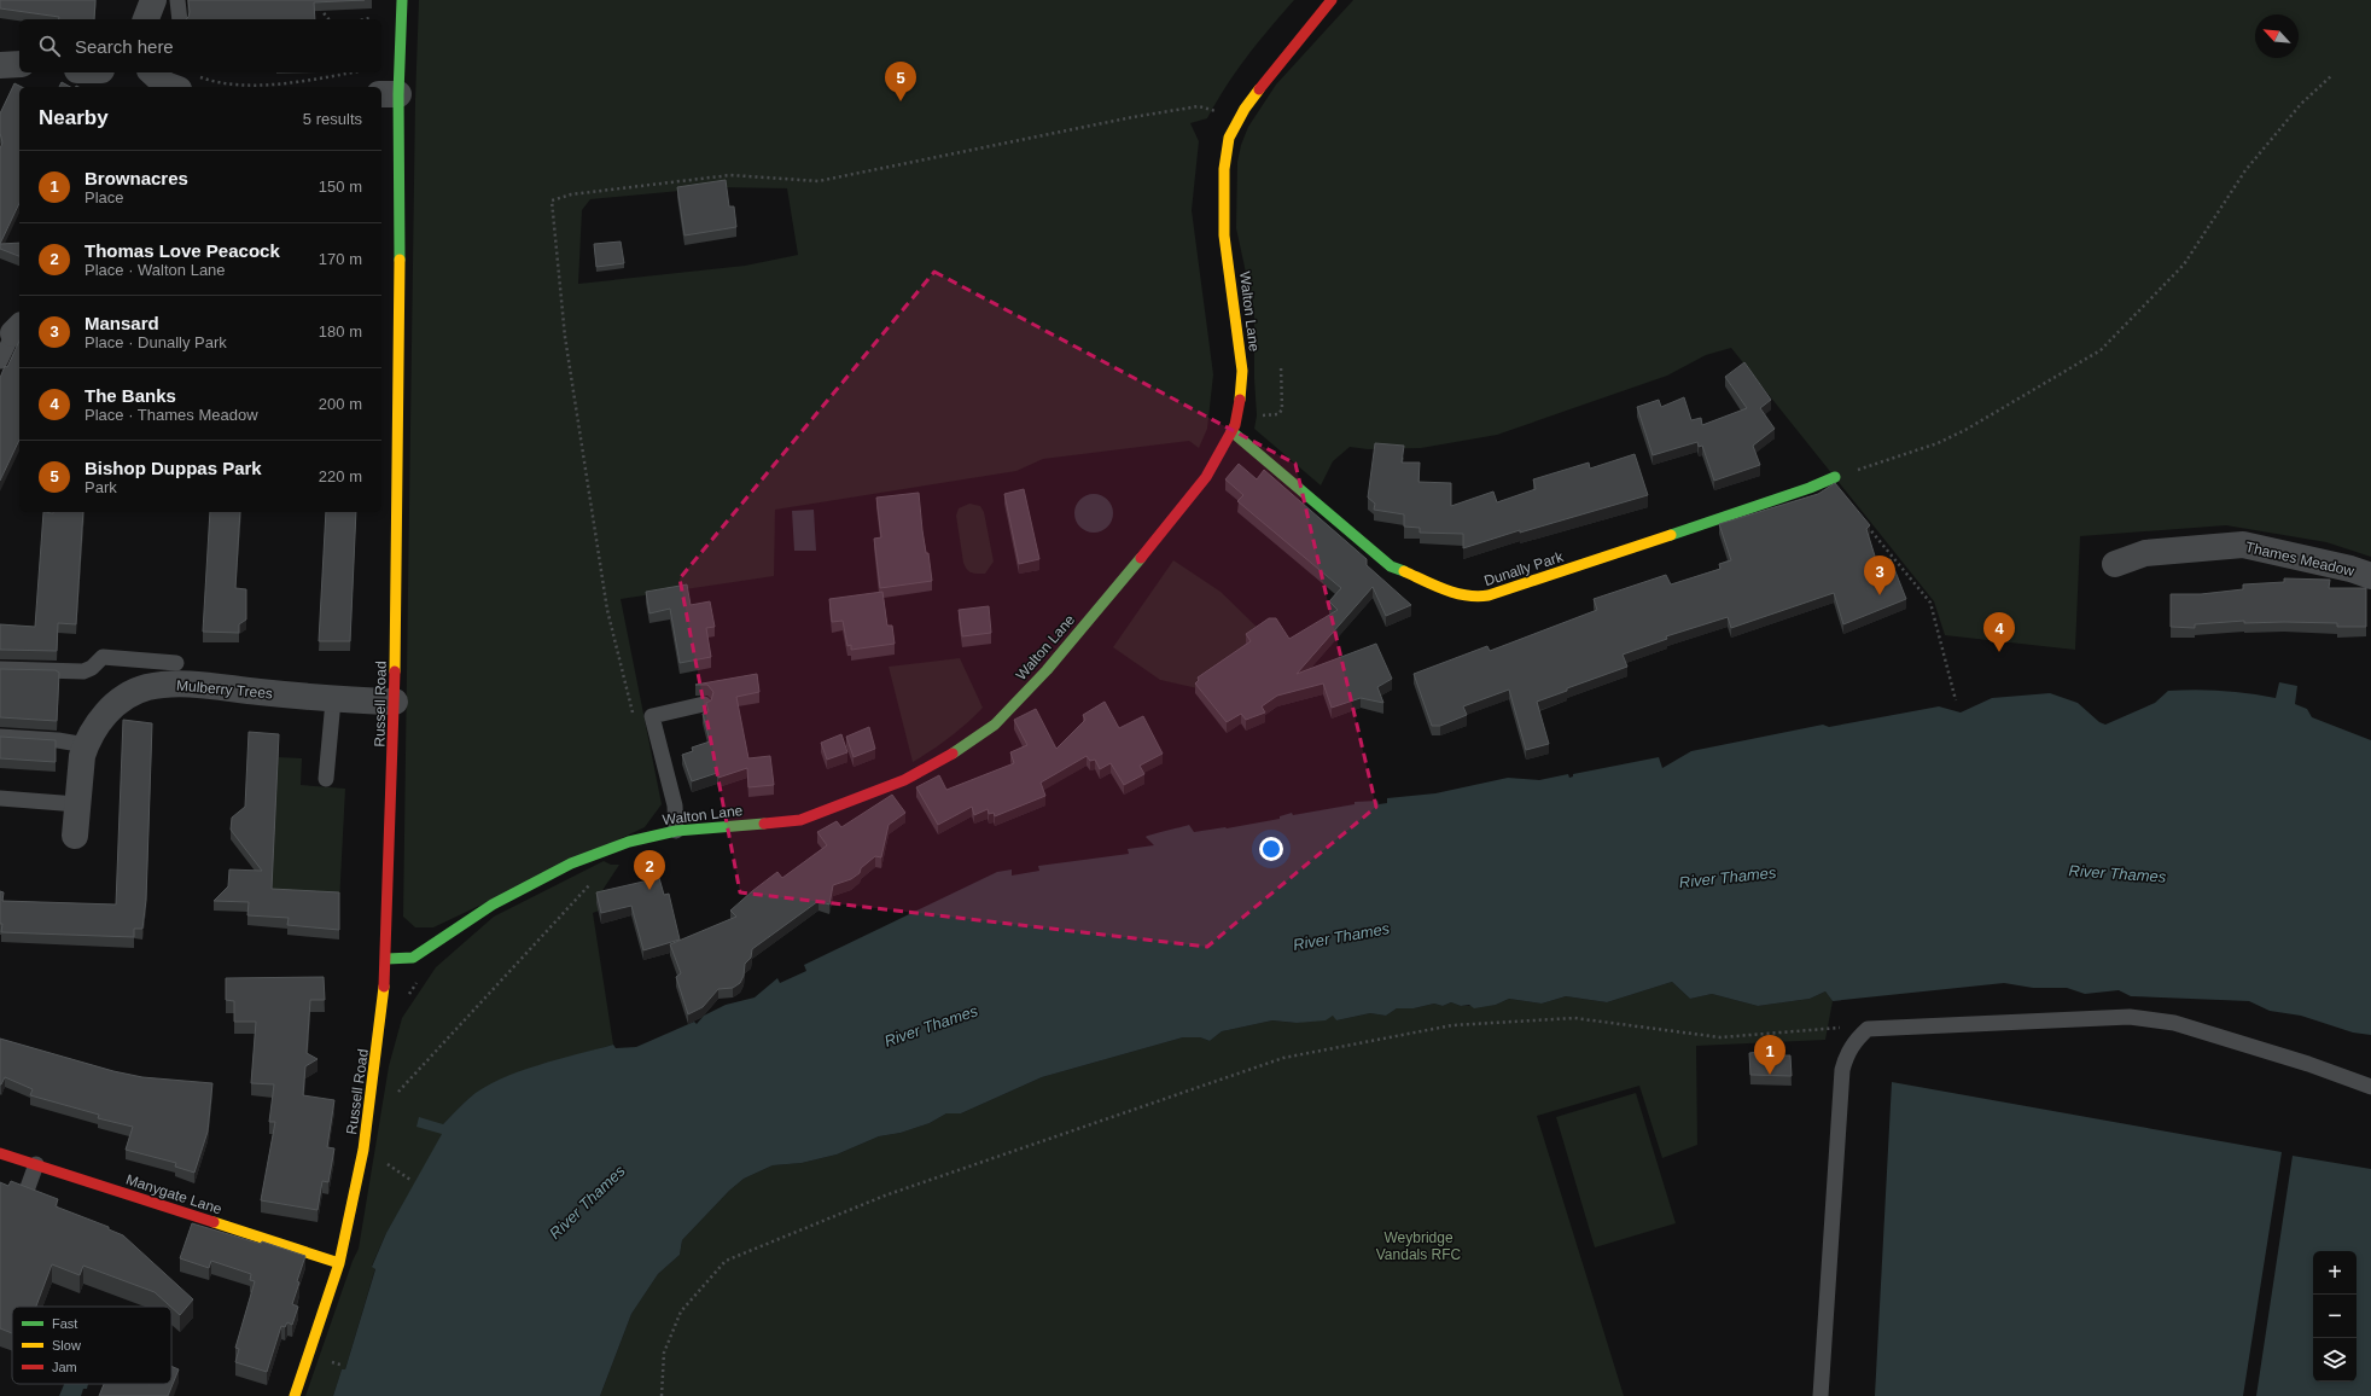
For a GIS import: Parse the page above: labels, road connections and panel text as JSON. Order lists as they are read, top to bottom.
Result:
{
  "streets": {
    "main road": [
      "Walton Lane",
      "Dunally Park",
      "Russell Road",
      "Manygate Lane"
    ],
    "street": ["Thames Meadow", "Mulberry Trees"]
  },
  "crossings": [
    ["Walton Lane", "Dunally Park"],
    ["Walton Lane", "Russell Road"],
    ["Mulberry Trees", "Russell Road"],
    ["Russell Road", "Manygate Lane"]
  ],
  "water": ["River Thames"],
  "parks": ["Weybridge Vandals RFC"],
  "legend": ["Fast", "Slow", "Jam"],
  "north": "top left",
  "page": {
    "search": "Search here",
    "pins": [
      "5",
      "3",
      "4",
      "2",
      "1"
    ],
    "heading": ["Nearby", "5 results"],
    "list": [
      {
        "mark": "1",
        "name": "Brownacres",
        "note": "Place",
        "value": "150 m"
      },
      {
        "mark": "2",
        "name": "Thomas Love Peacock",
        "note": "Place · Walton Lane",
        "value": "170 m"
      },
      {
        "mark": "3",
        "name": "Mansard",
        "note": "Place · Dunally Park",
        "value": "180 m"
      },
      {
        "mark": "4",
        "name": "The Banks",
        "note": "Place · Thames Meadow",
        "value": "200 m"
      },
      {
        "mark": "5",
        "name": "Bishop Duppas Park",
        "note": "Park",
        "value": "220 m"
      }
    ],
    "map_buttons": ["+", "−"]
  }
}
